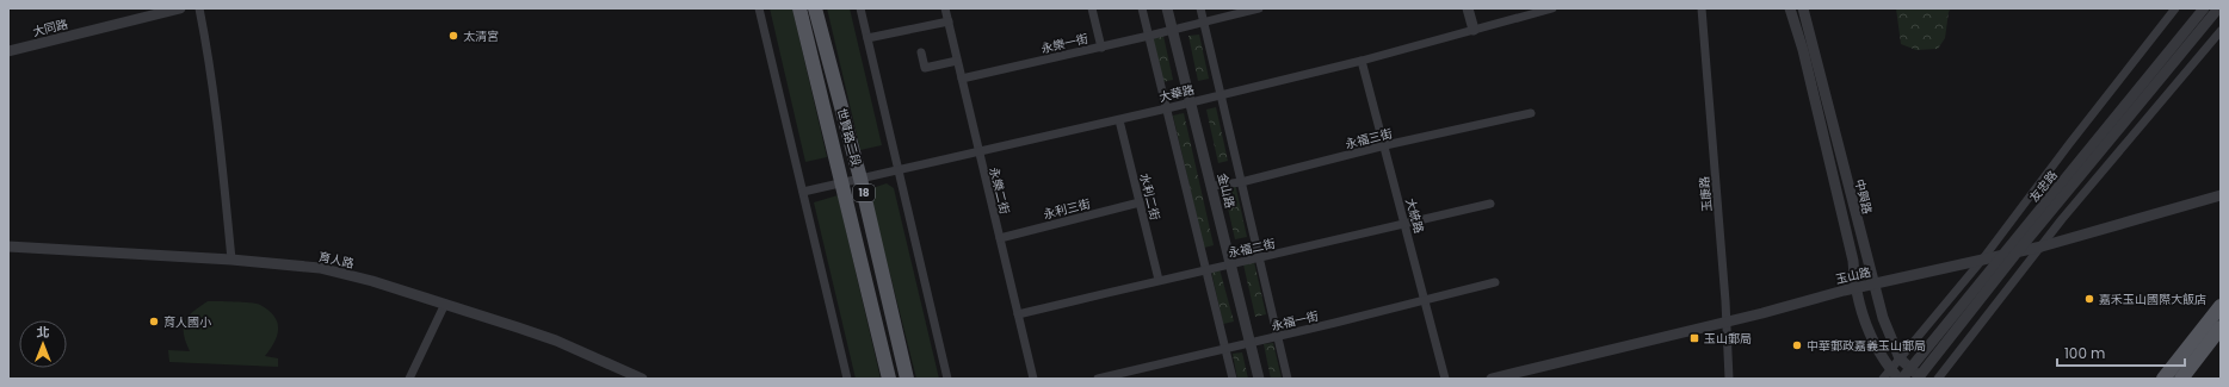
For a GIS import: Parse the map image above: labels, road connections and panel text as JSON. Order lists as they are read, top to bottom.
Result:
{
  "streets": {
    "main road": ["世賢路二段", "18"],
    "street": [
      "大同路",
      "永樂一街",
      "大華路",
      "永福三街",
      "友忠路",
      "永樂二街",
      "金山路",
      "玉康路",
      "水利二街",
      "中興路",
      "永利三街",
      "大統路",
      "永福二街",
      "育人路",
      "玉山路",
      "永福一街"
    ]
  },
  "crossings": [
    ["永樂一街", "永樂二街"],
    ["永樂一街", "金山路"],
    ["大華路", "世賢路二段"],
    ["大華路", "永樂二街"],
    ["大華路", "金山路"],
    ["大華路", "水利二街"],
    ["大華路", "大統路"],
    ["永福三街", "金山路"],
    ["永福三街", "大統路"],
    ["友忠路", "中興路"],
    ["友忠路", "玉山路"],
    ["永樂二街", "永利三街"],
    ["永樂二街", "永福二街"],
    ["金山路", "永福二街"],
    ["金山路", "永福一街"],
    ["玉康路", "玉山路"],
    ["水利二街", "永利三街"],
    ["水利二街", "永福二街"],
    ["中興路", "玉山路"],
    ["大統路", "永福二街"],
    ["大統路", "永福一街"]
  ],
  "places": {
    "other": [
      "太清宮",
      "嘉禾玉山國際大飯店",
      "育人國小",
      "中華郵政嘉義玉山郵局"
    ],
    "transit": ["玉山郵局"]
  },
  "scale_bar": "100 m",
  "north": "top"
}
